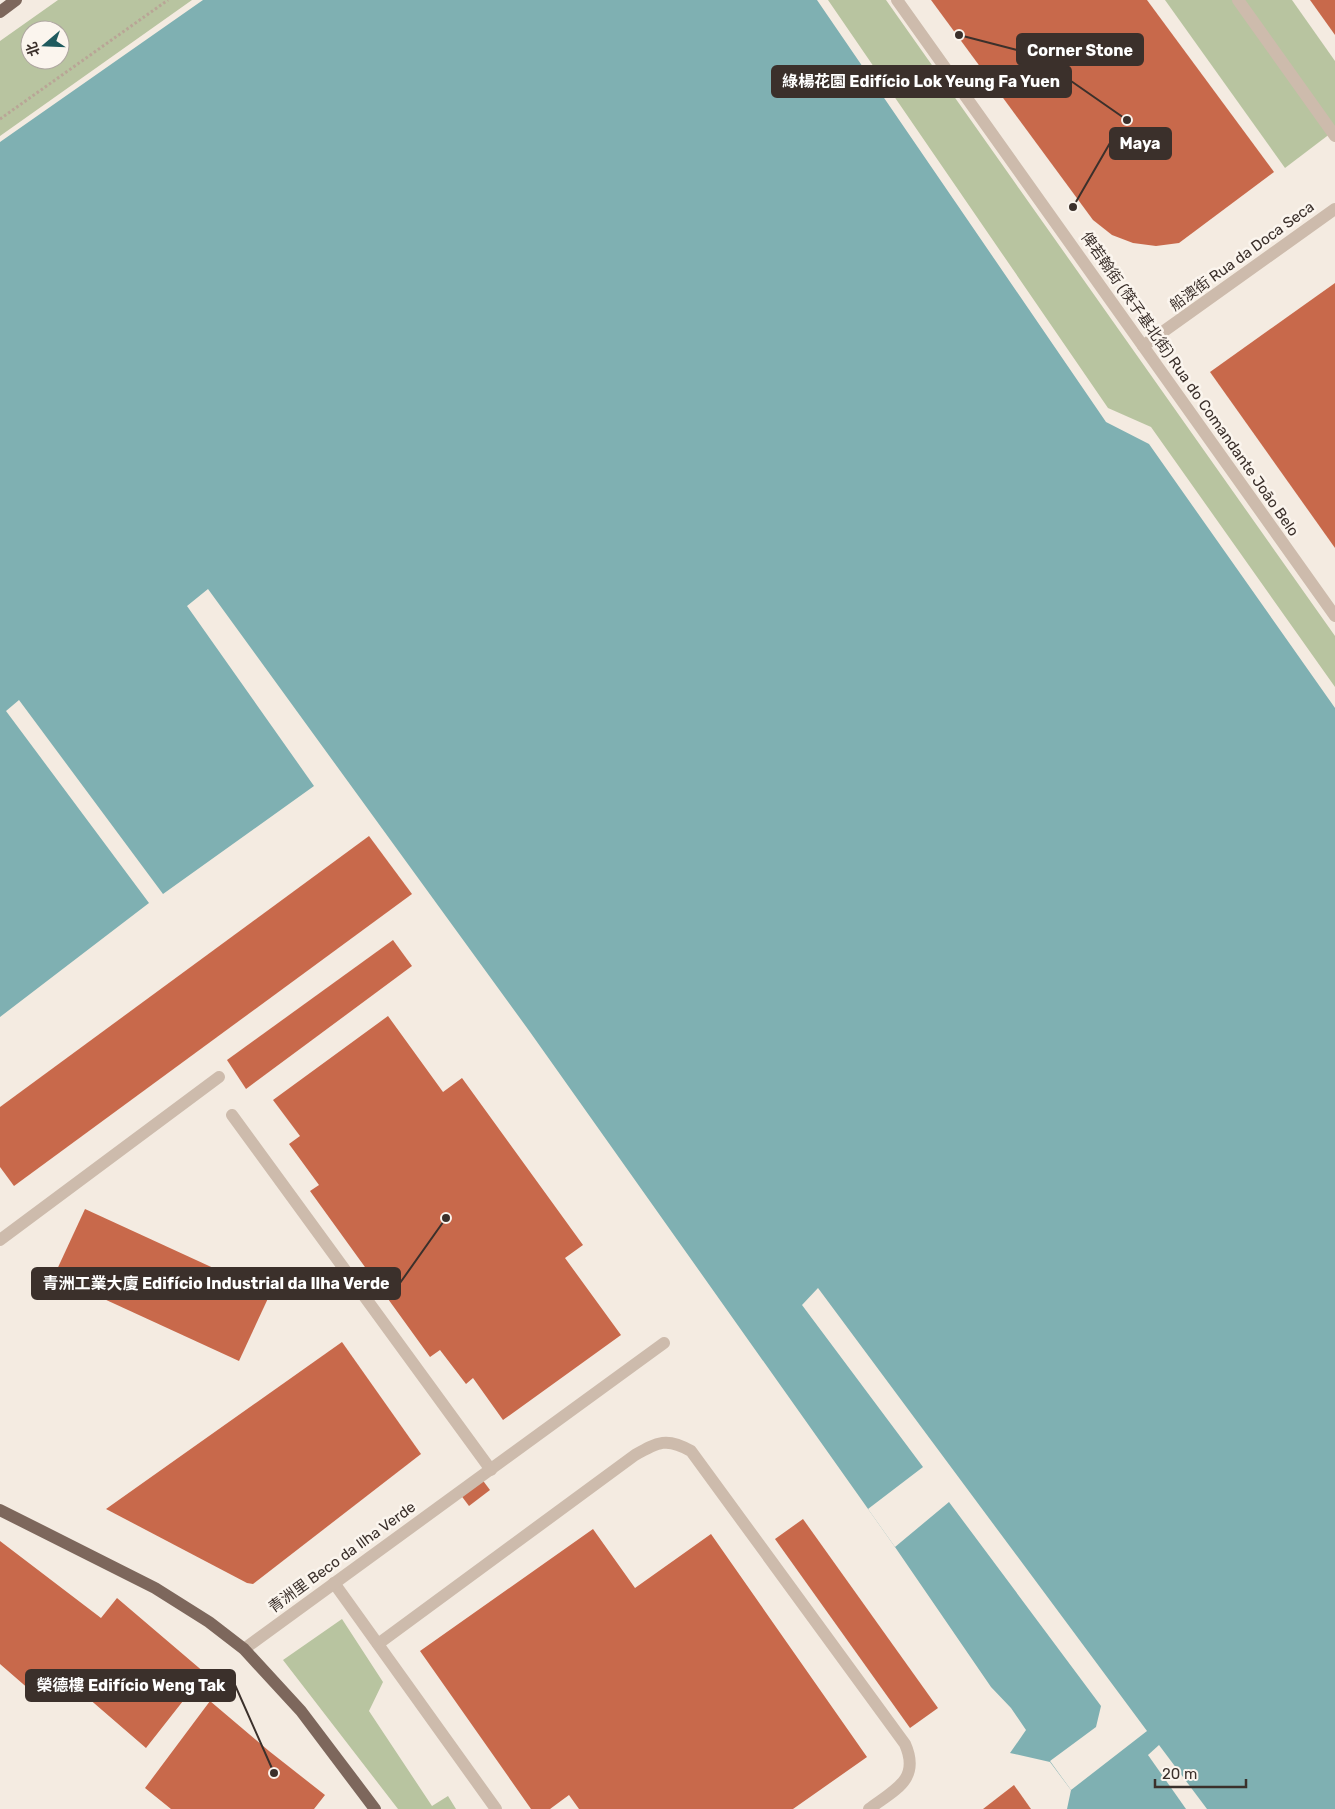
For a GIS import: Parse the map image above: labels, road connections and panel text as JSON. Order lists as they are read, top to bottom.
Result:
{
  "streets": {
    "street": ["船澳街 Rua da Doca Seca", "俾若翰街 (筷子基北街) Rua do Comandante João Belo", "青洲里 Beco da Ilha Verde"]
  },
  "crossings": [
    ["船澳街 Rua da Doca Seca", "俾若翰街 (筷子基北街) Rua do Comandante João Belo"]
  ],
  "places": [
    "Corner Stone",
    "綠楊花園 Edifício Lok Yeung Fa Yuen",
    "Maya",
    "青洲工業大廈 Edifício Industrial da Ilha Verde",
    "榮德樓 Edifício Weng Tak"
  ],
  "scale_bar": "20 m",
  "north": "left"
}
